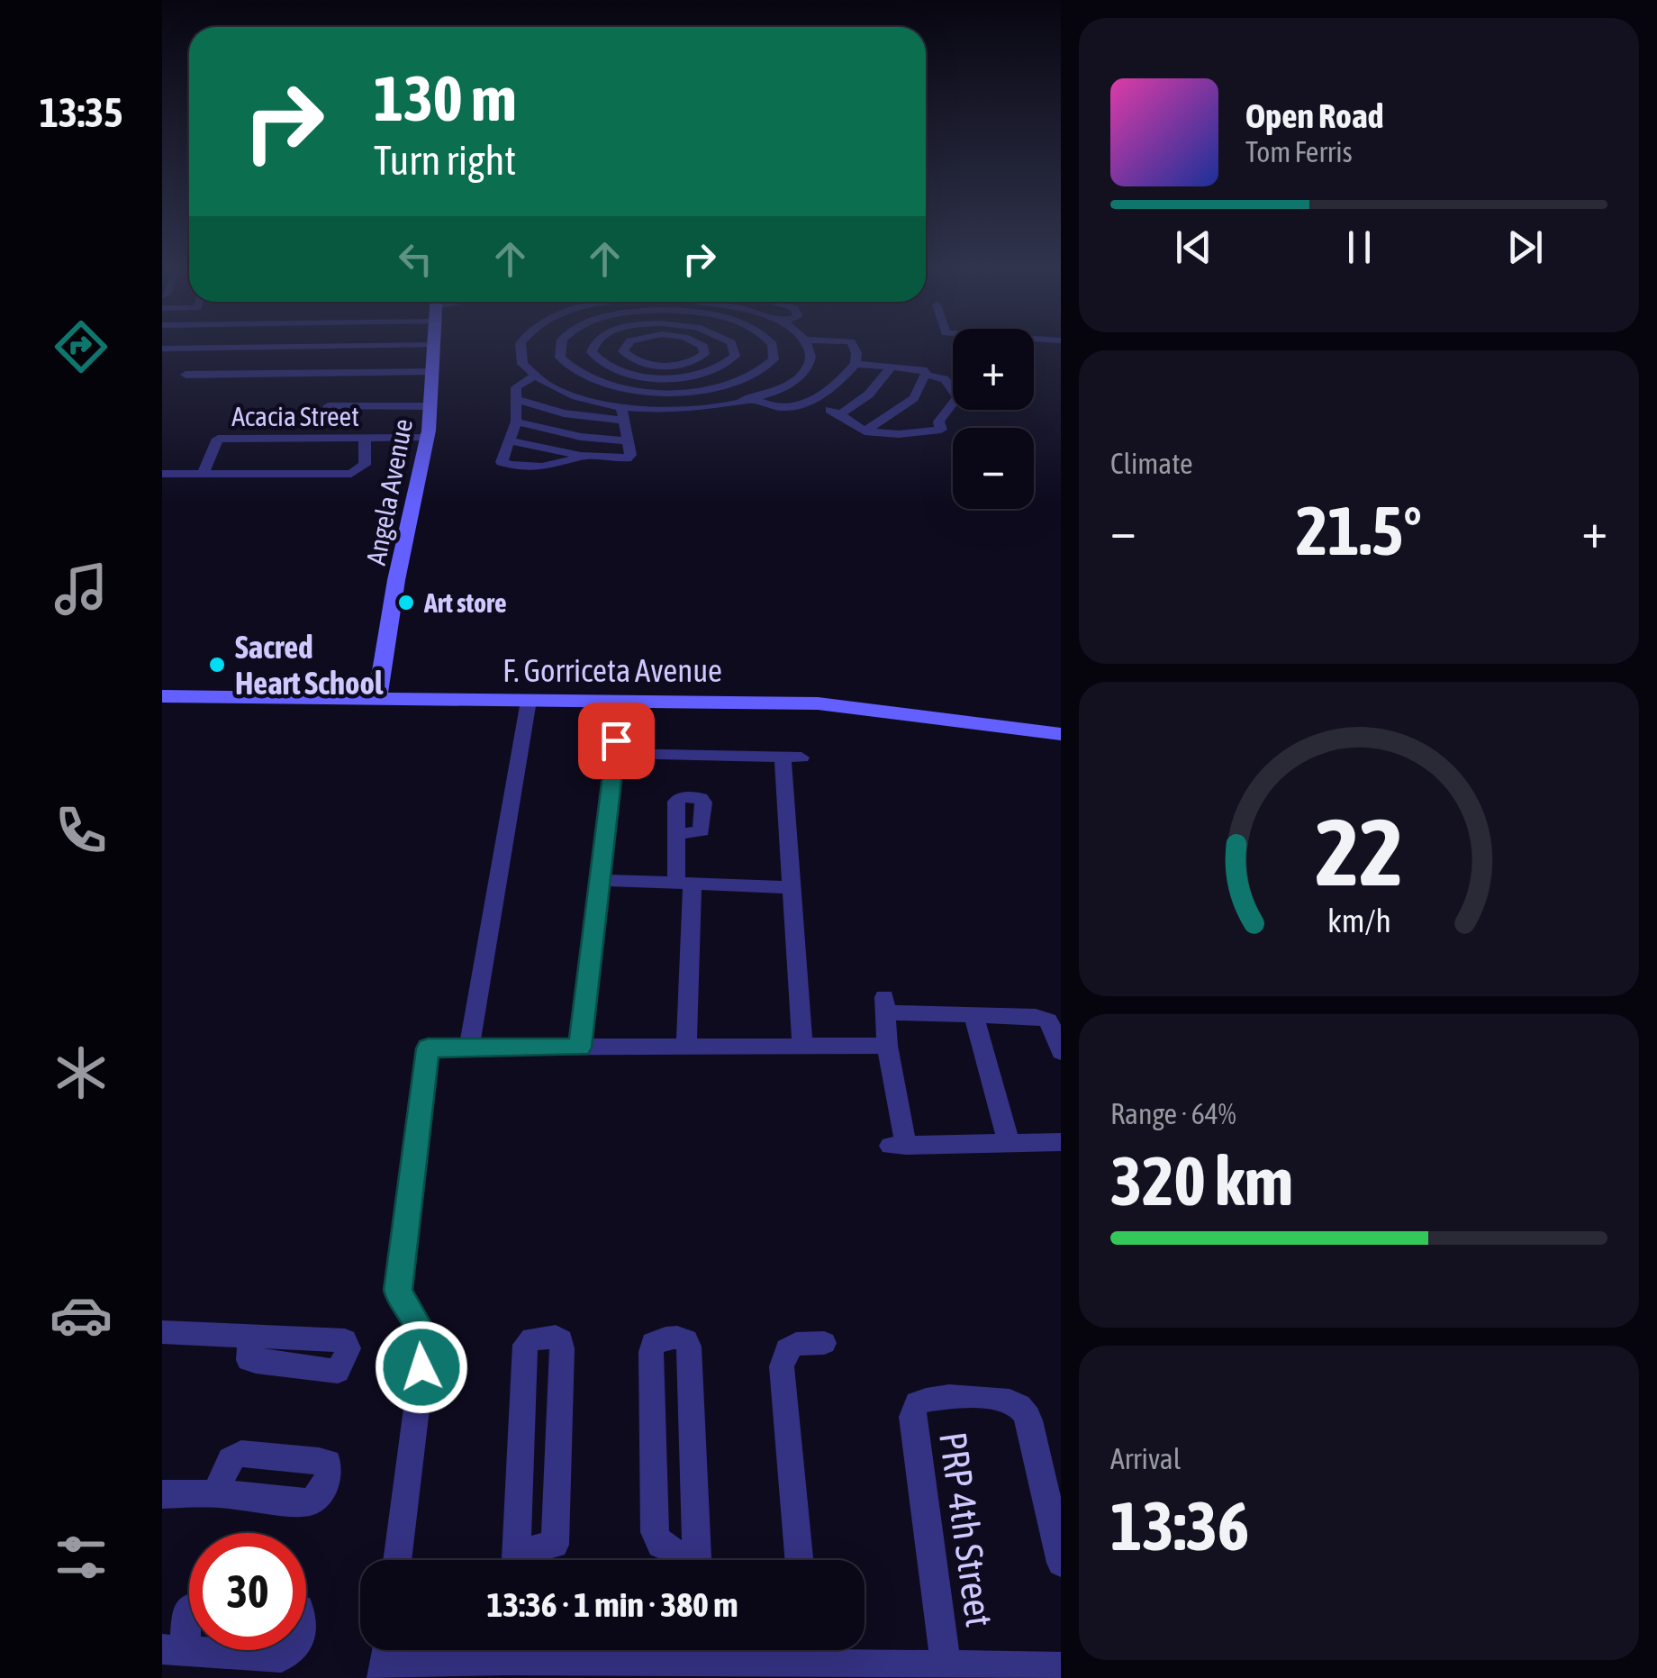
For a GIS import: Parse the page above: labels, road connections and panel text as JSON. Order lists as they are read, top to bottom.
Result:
{
  "streets": {
    "main road": ["Angela Avenue", "F. Gorriceta Avenue"],
    "street": ["Acacia Street", "PRP 4th Street"]
  },
  "crossings": [
    ["Acacia Street", "Angela Avenue"],
    ["Angela Avenue", "F. Gorriceta Avenue"]
  ],
  "places": ["Art store", "Sacred Heart School"],
  "page": {
    "tabs": "13:35",
    "turn": ["130 m", "Turn right"],
    "song": ["Open Road", "Tom Ferris"],
    "map_buttons": ["+", "−"],
    "tile": [
      "Climate",
      ["Range · 64%", "320 km"],
      ["Arrival", "13:36"]
    ],
    "heat": ["−", "21.5°", "+"],
    "limit": "30",
    "trip": "13:36 · 1 min · 380 m",
    "gauge": ["22", "km/h"]
  }
}
